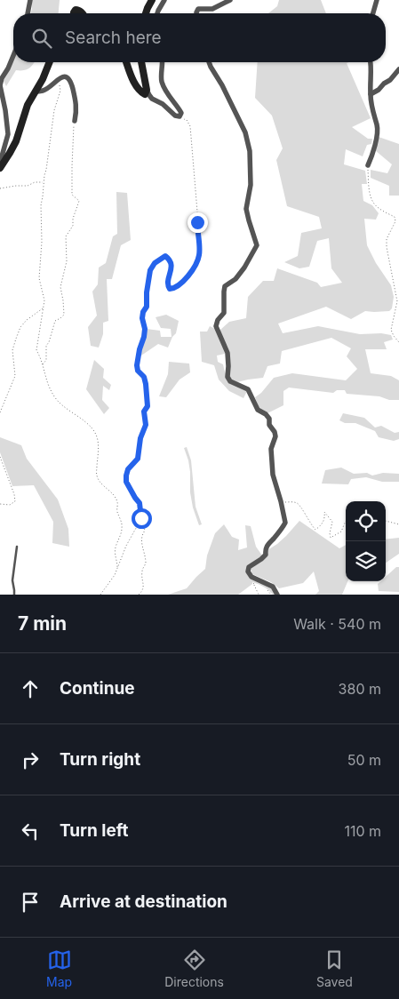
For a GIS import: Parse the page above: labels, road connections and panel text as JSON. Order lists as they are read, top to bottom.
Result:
{
  "page": {
    "search": "Search here",
    "heading": ["7 min", "Walk · 540 m"],
    "list": [
      ["Continue", "380 m"],
      ["Turn right", "50 m"],
      ["Turn left", "110 m"],
      "Arrive at destination"
    ],
    "nav": ["Map", "Directions", "Saved"]
  }
}
